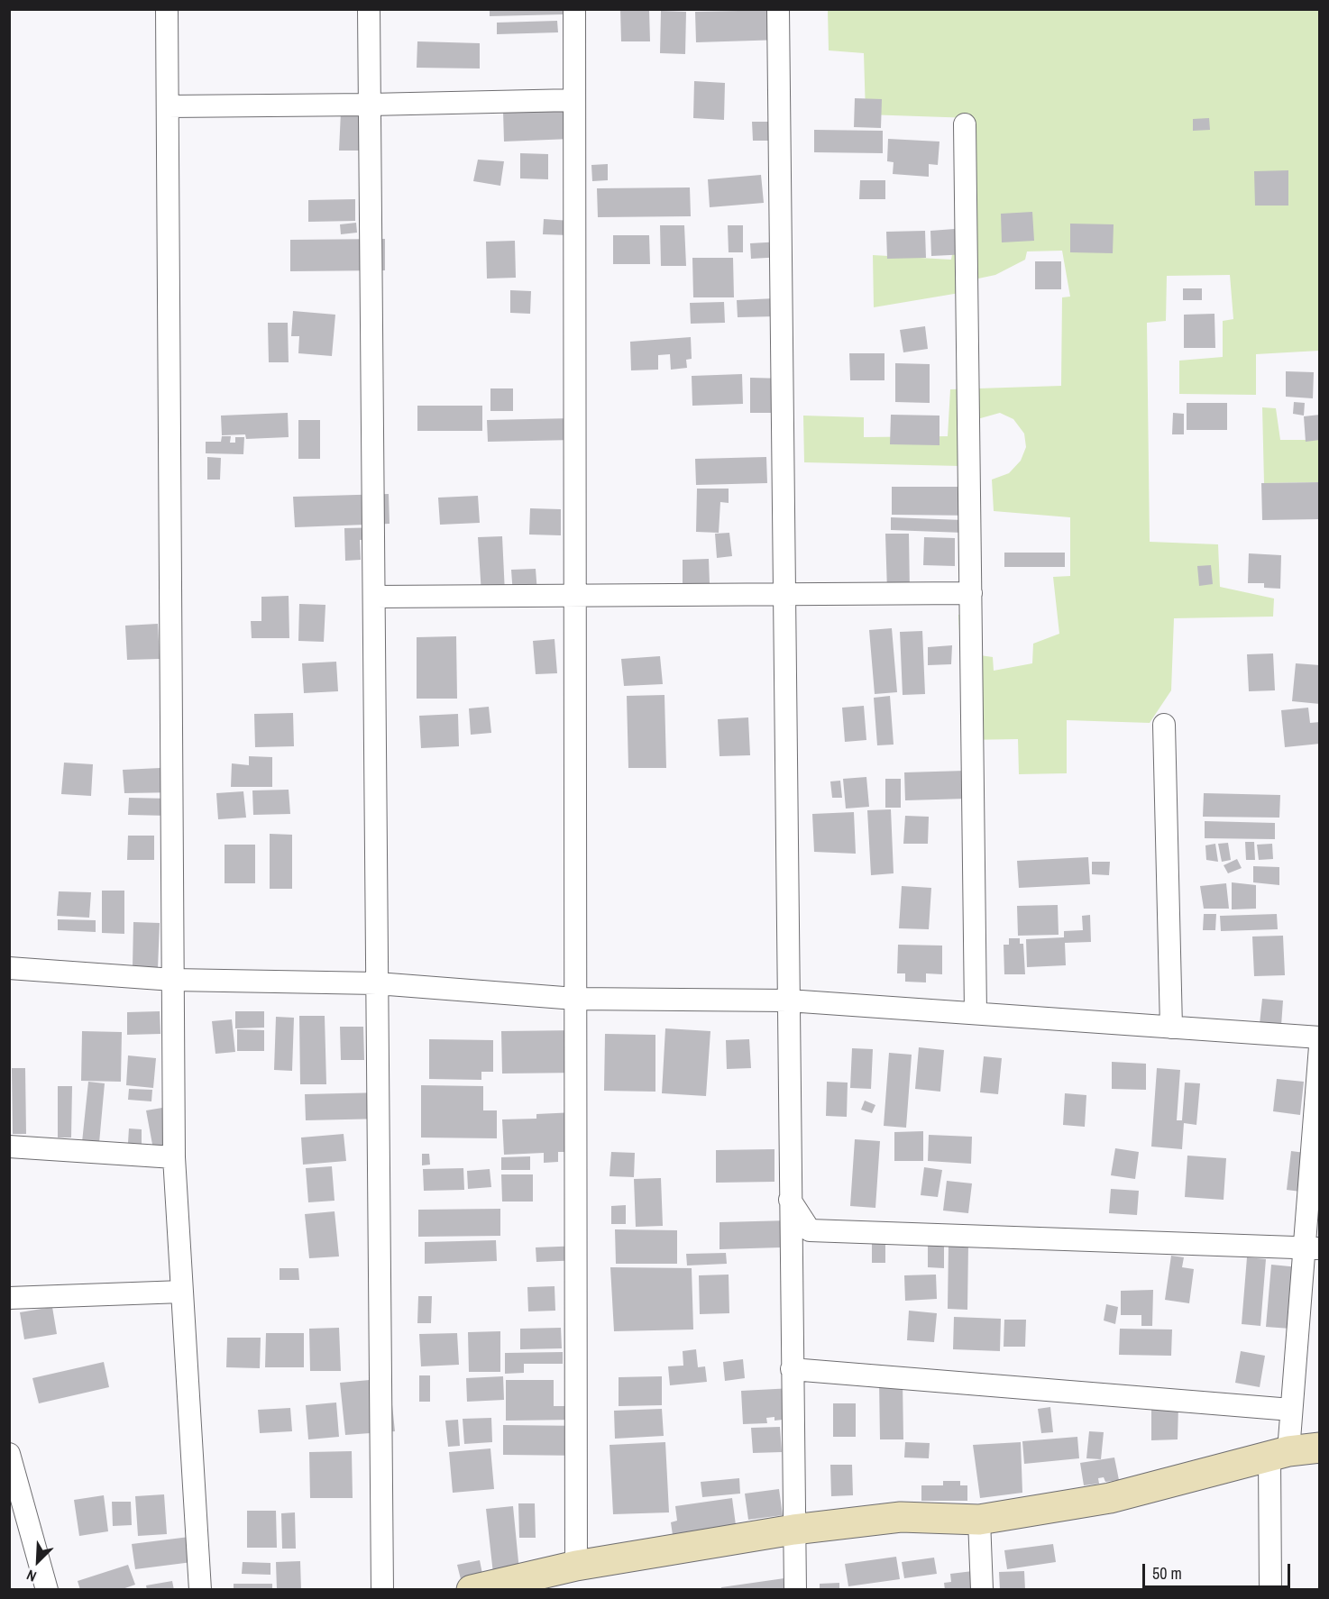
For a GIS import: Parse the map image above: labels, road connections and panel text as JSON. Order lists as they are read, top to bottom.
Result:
{
  "scale_bar": "50 m",
  "north": "bottom left"
}
